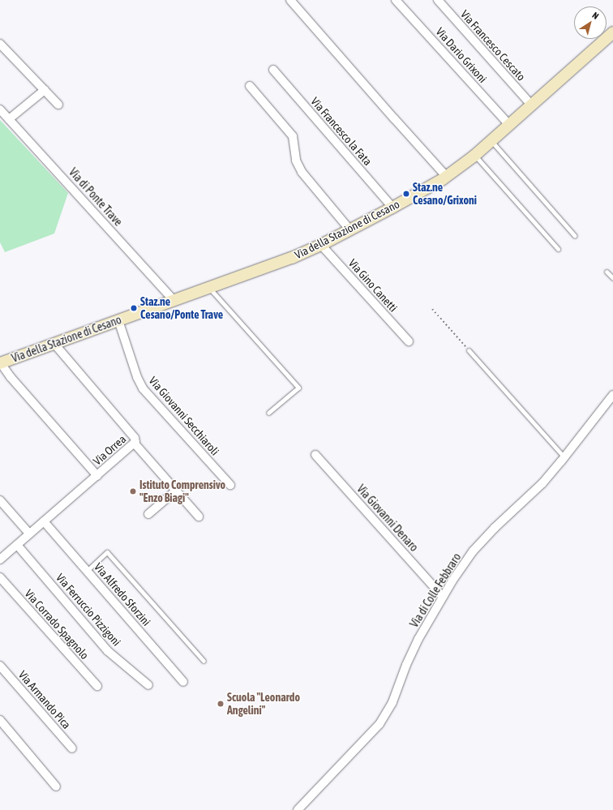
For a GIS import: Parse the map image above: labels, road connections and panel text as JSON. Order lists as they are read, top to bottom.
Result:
{
  "streets": {
    "street": [
      "Via Francesco Cescato",
      "Via Dario Grixoni",
      "Via Francesco la Fata",
      "Via di Ponte Trave",
      "Via della Stazione di Cesano",
      "Via Gino Canetti",
      "Via Giovanni Secchiaroli",
      "Via Orrea",
      "Via Giovanni Denaro",
      "Via di Colle Febbraro",
      "Via Alfredo Sforzini",
      "Via Ferruccio Pizzigoni",
      "Via Corrado Spagnolo",
      "Via Armando Pica"
    ]
  },
  "crossings": [
    ["Via Francesco Cescato", "Via della Stazione di Cesano"],
    ["Via Dario Grixoni", "Via della Stazione di Cesano"],
    ["Via Francesco la Fata", "Via della Stazione di Cesano"],
    ["Via di Ponte Trave", "Via della Stazione di Cesano"],
    ["Via della Stazione di Cesano", "Via Gino Canetti"],
    ["Via della Stazione di Cesano", "Via Giovanni Secchiaroli"],
    ["Via della Stazione di Cesano", "Via Orrea"],
    ["Via Orrea", "Via Alfredo Sforzini"],
    ["Via Orrea", "Via Ferruccio Pizzigoni"],
    ["Via Giovanni Denaro", "Via di Colle Febbraro"]
  ],
  "places": [
    "Staz.ne Cesano/Grixoni",
    "Staz.ne Cesano/Ponte Trave",
    "Istituto Comprensivo \"Enzo Biagi\"",
    "Scuola \"Leonardo Angelini\""
  ],
  "north": "top right"
}
